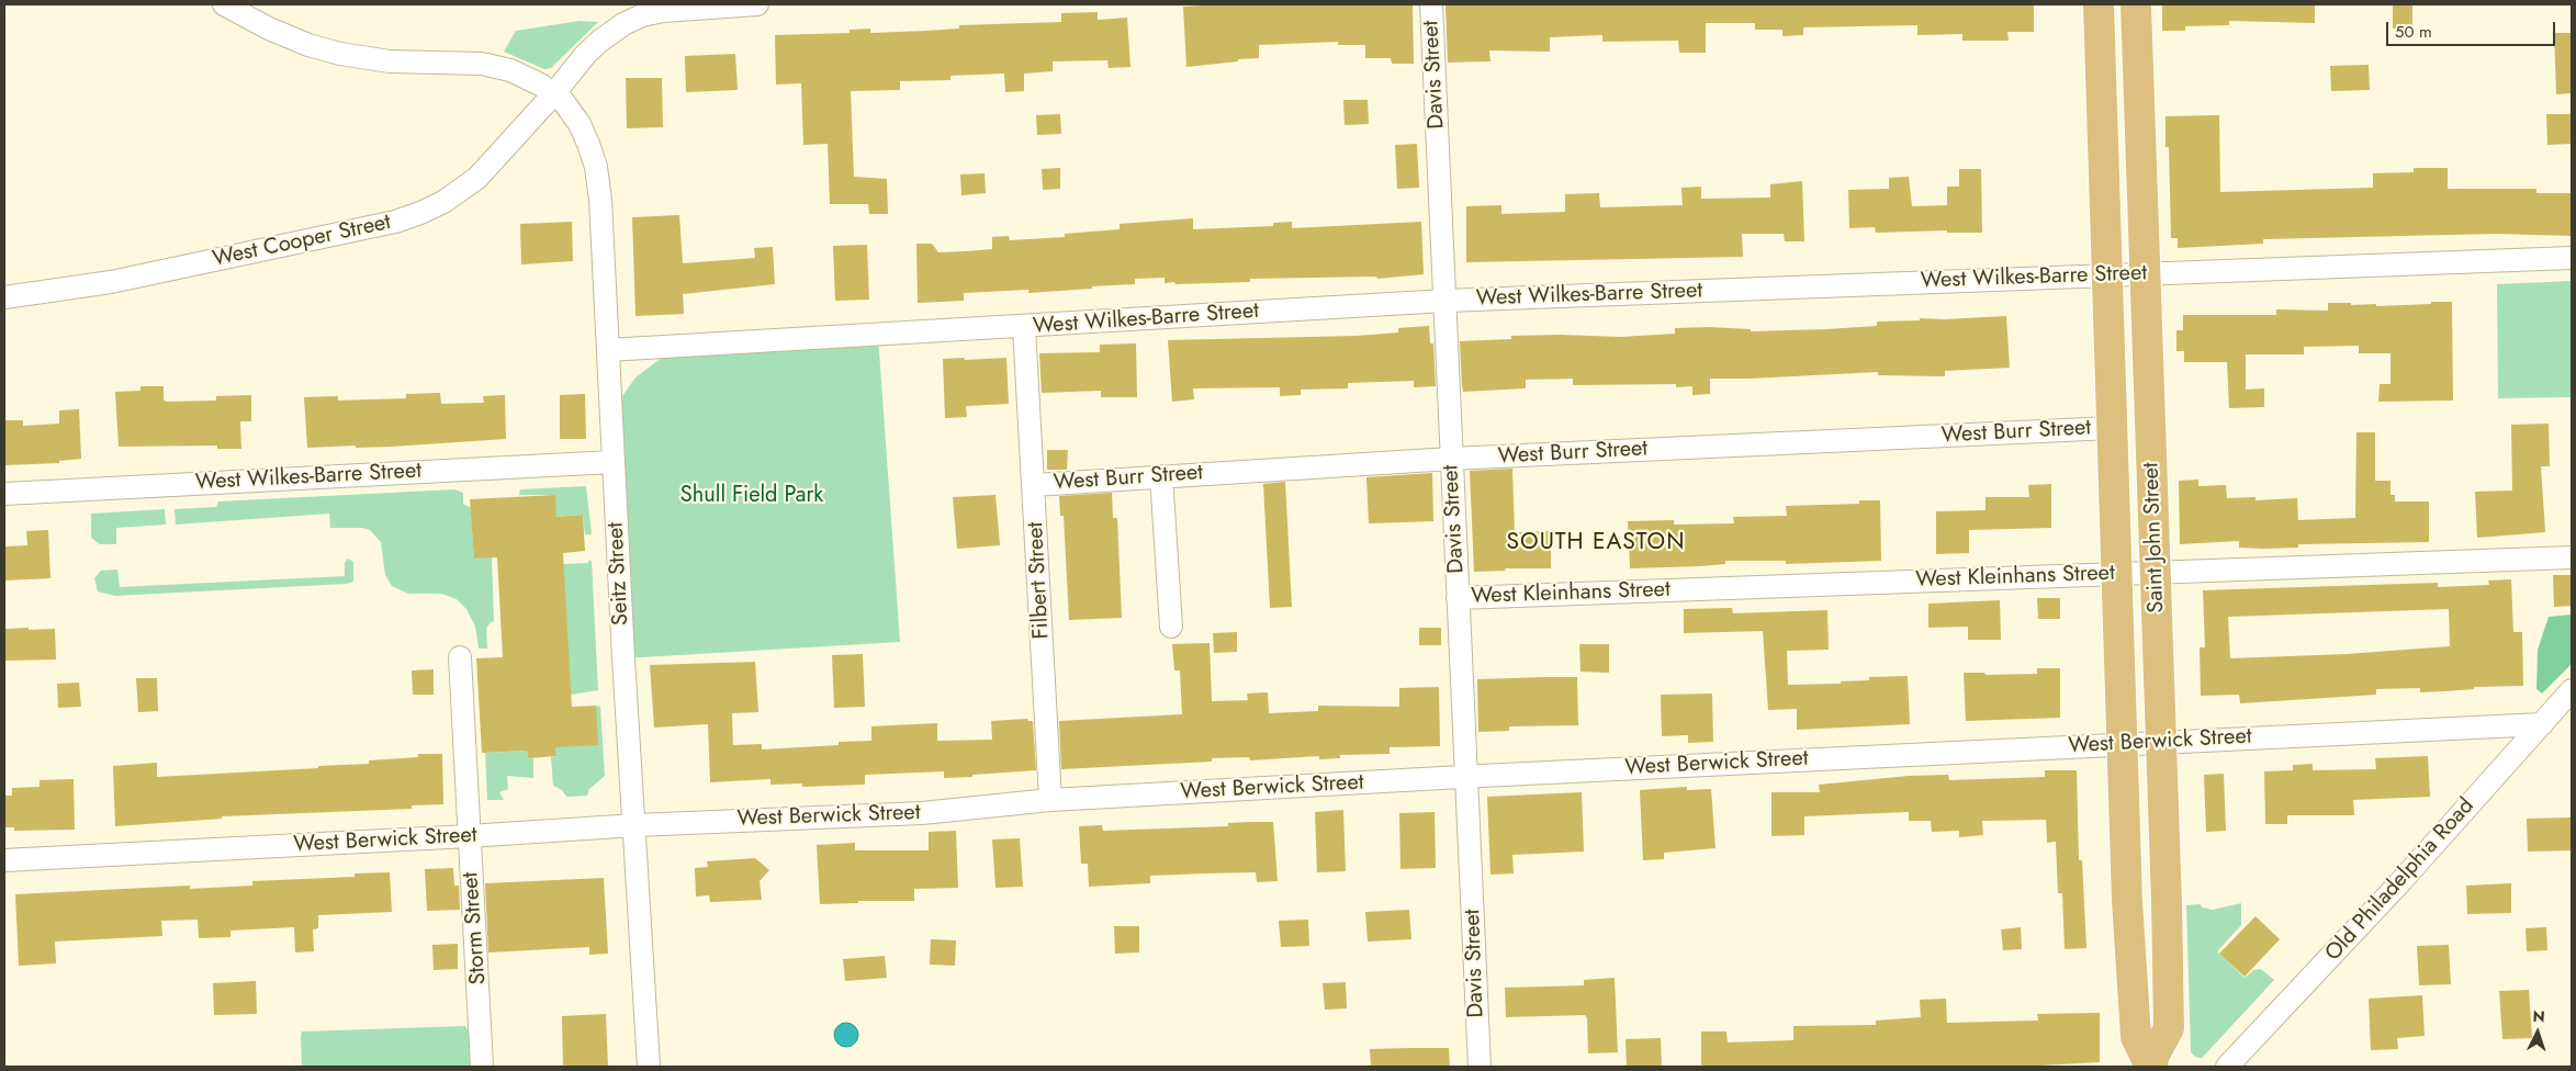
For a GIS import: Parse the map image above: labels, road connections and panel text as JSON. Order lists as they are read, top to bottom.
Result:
{
  "streets": {
    "main road": ["Saint John Street"],
    "street": [
      "Davis Street",
      "West Cooper Street",
      "West Wilkes-Barre Street",
      "West Burr Street",
      "Seitz Street",
      "West Kleinhans Street",
      "Filbert Street",
      "West Berwick Street",
      "Old Philadelphia Road",
      "Storm Street"
    ]
  },
  "crossings": [
    ["Davis Street", "West Wilkes-Barre Street"],
    ["Davis Street", "West Burr Street"],
    ["Davis Street", "West Kleinhans Street"],
    ["Davis Street", "West Berwick Street"],
    ["West Cooper Street", "Seitz Street"],
    ["West Wilkes-Barre Street", "Saint John Street"],
    ["West Wilkes-Barre Street", "Seitz Street"],
    ["West Wilkes-Barre Street", "Filbert Street"],
    ["West Burr Street", "Saint John Street"],
    ["West Burr Street", "Filbert Street"],
    ["Saint John Street", "West Kleinhans Street"],
    ["Saint John Street", "West Berwick Street"],
    ["Seitz Street", "West Berwick Street"],
    ["Filbert Street", "West Berwick Street"],
    ["West Berwick Street", "Old Philadelphia Road"],
    ["West Berwick Street", "Storm Street"]
  ],
  "districts": ["SOUTH EASTON"],
  "parks": ["Shull Field Park"],
  "scale_bar": "50 m",
  "north": "top"
}
